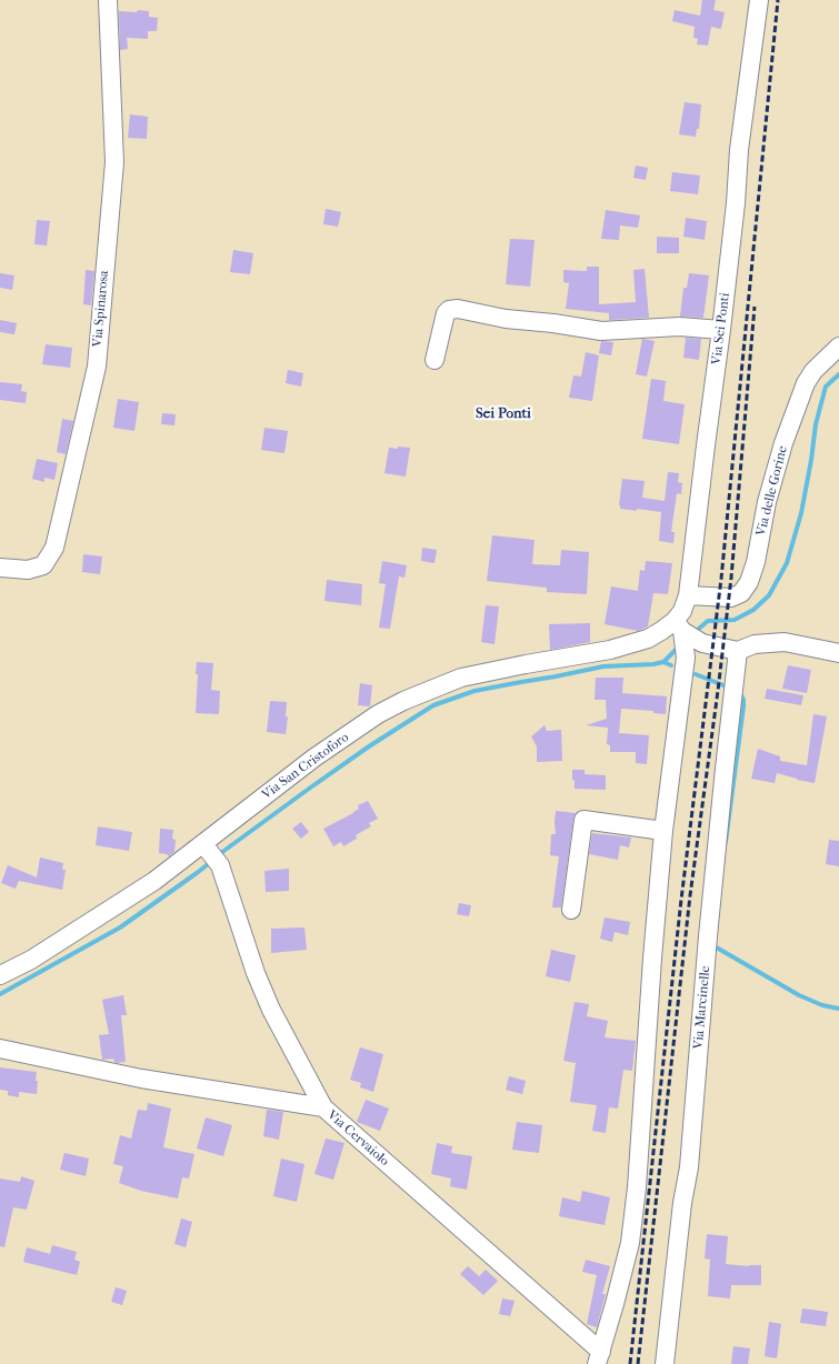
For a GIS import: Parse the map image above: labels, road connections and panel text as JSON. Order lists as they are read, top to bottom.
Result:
{
  "streets": {
    "street": [
      "Via Spinarosa",
      "Via Sei Ponti",
      "Via delle Gorine",
      "Via San Cristoforo",
      "Via Marcinelle",
      "Via Cervaiolo"
    ]
  },
  "crossings": [
    ["Via Sei Ponti", "Via delle Gorine"],
    ["Via Sei Ponti", "Via San Cristoforo"],
    ["Via San Cristoforo", "Via Cervaiolo"]
  ],
  "districts": ["Sei Ponti"]
}
